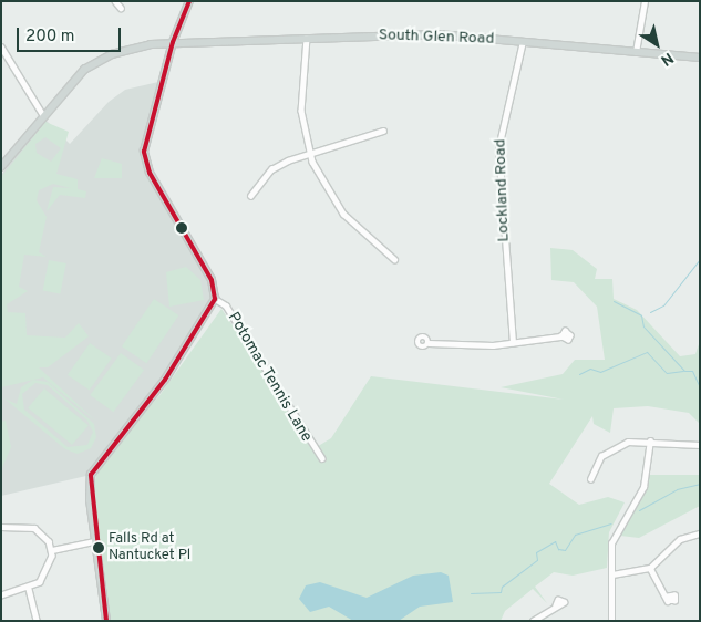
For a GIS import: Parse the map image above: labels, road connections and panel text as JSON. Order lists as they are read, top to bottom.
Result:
{
  "streets": {
    "main road": ["South Glen Road"],
    "street": ["Lockland Road", "Potomac Tennis Lane"]
  },
  "crossings": [
    ["South Glen Road", "Lockland Road"]
  ],
  "places": ["Falls Rd at Nantucket Pl"],
  "scale_bar": "200 m",
  "north": "bottom right"
}
